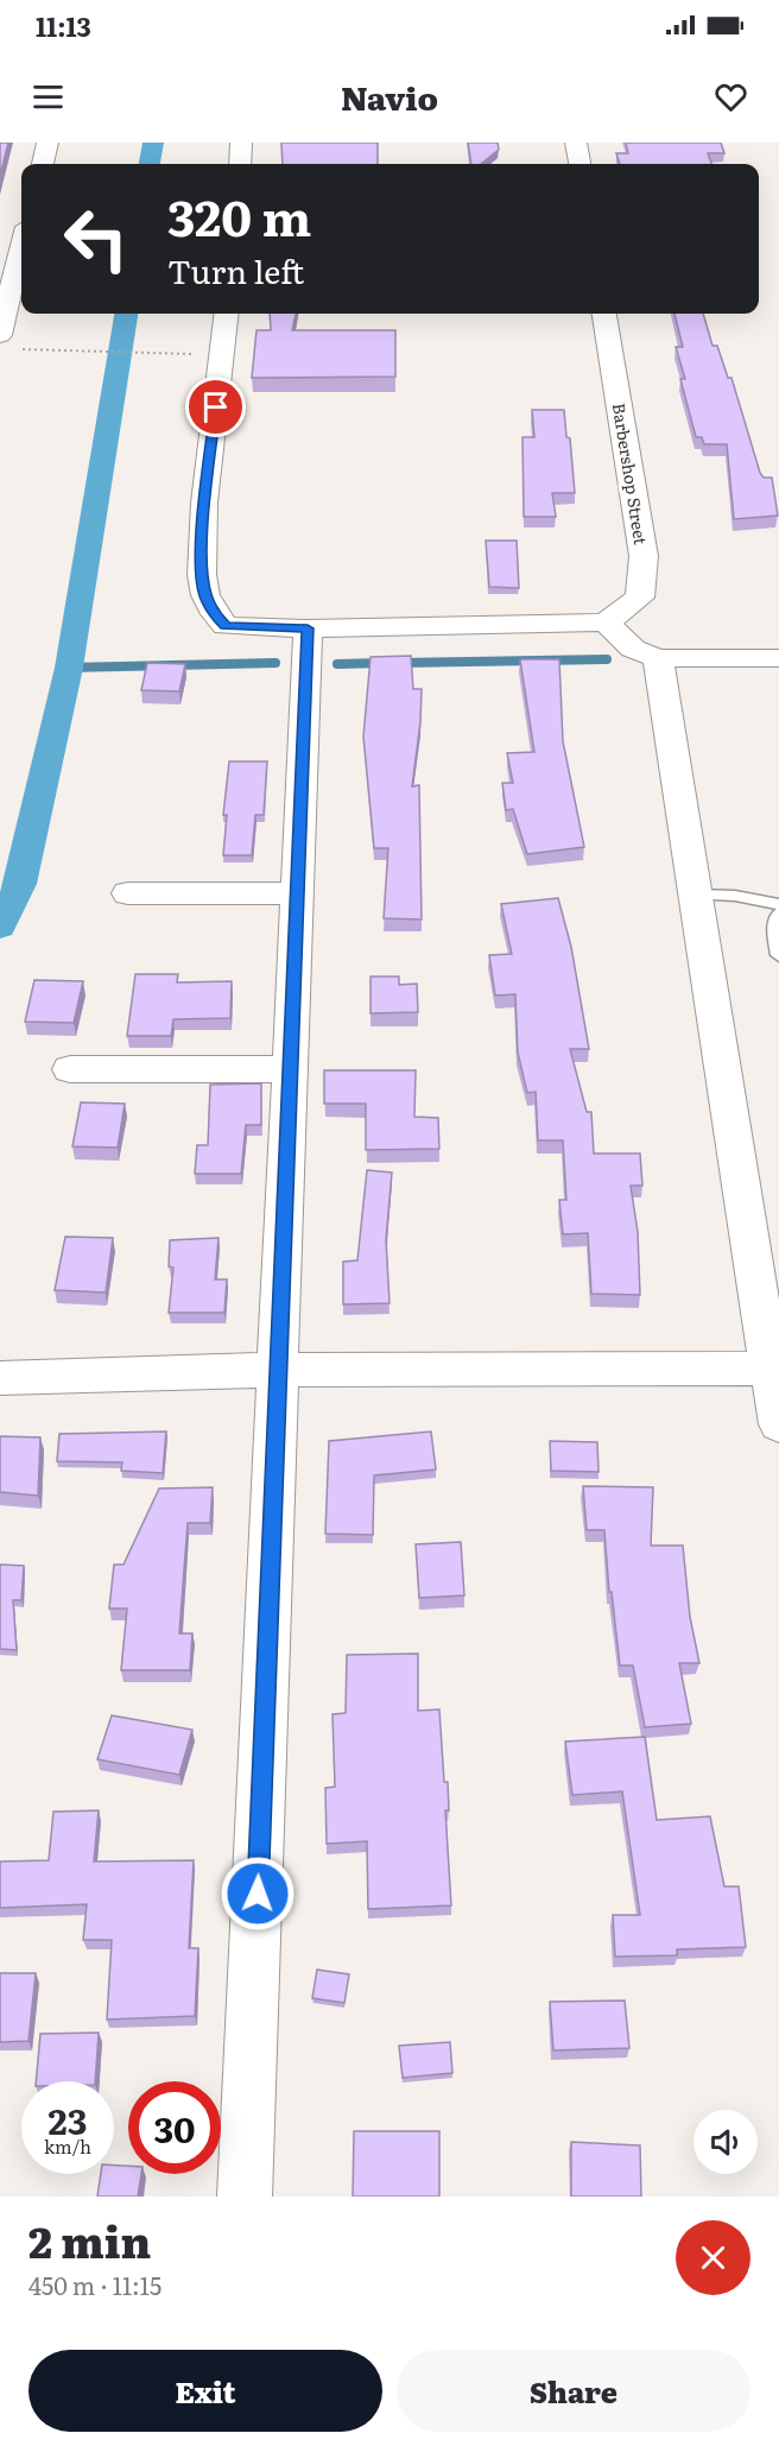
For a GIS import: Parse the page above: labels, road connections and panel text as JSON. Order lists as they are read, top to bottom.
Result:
{
  "streets": {
    "street": ["Barbershop Street"]
  },
  "page": {
    "status": "11:13",
    "header": "Navio",
    "turn": ["320 m", "Turn left"],
    "speed": "23 km/h",
    "limit": "30",
    "heading": ["2 min", "450 m · 11:15"],
    "buttons": ["Exit", "Share"]
  }
}
